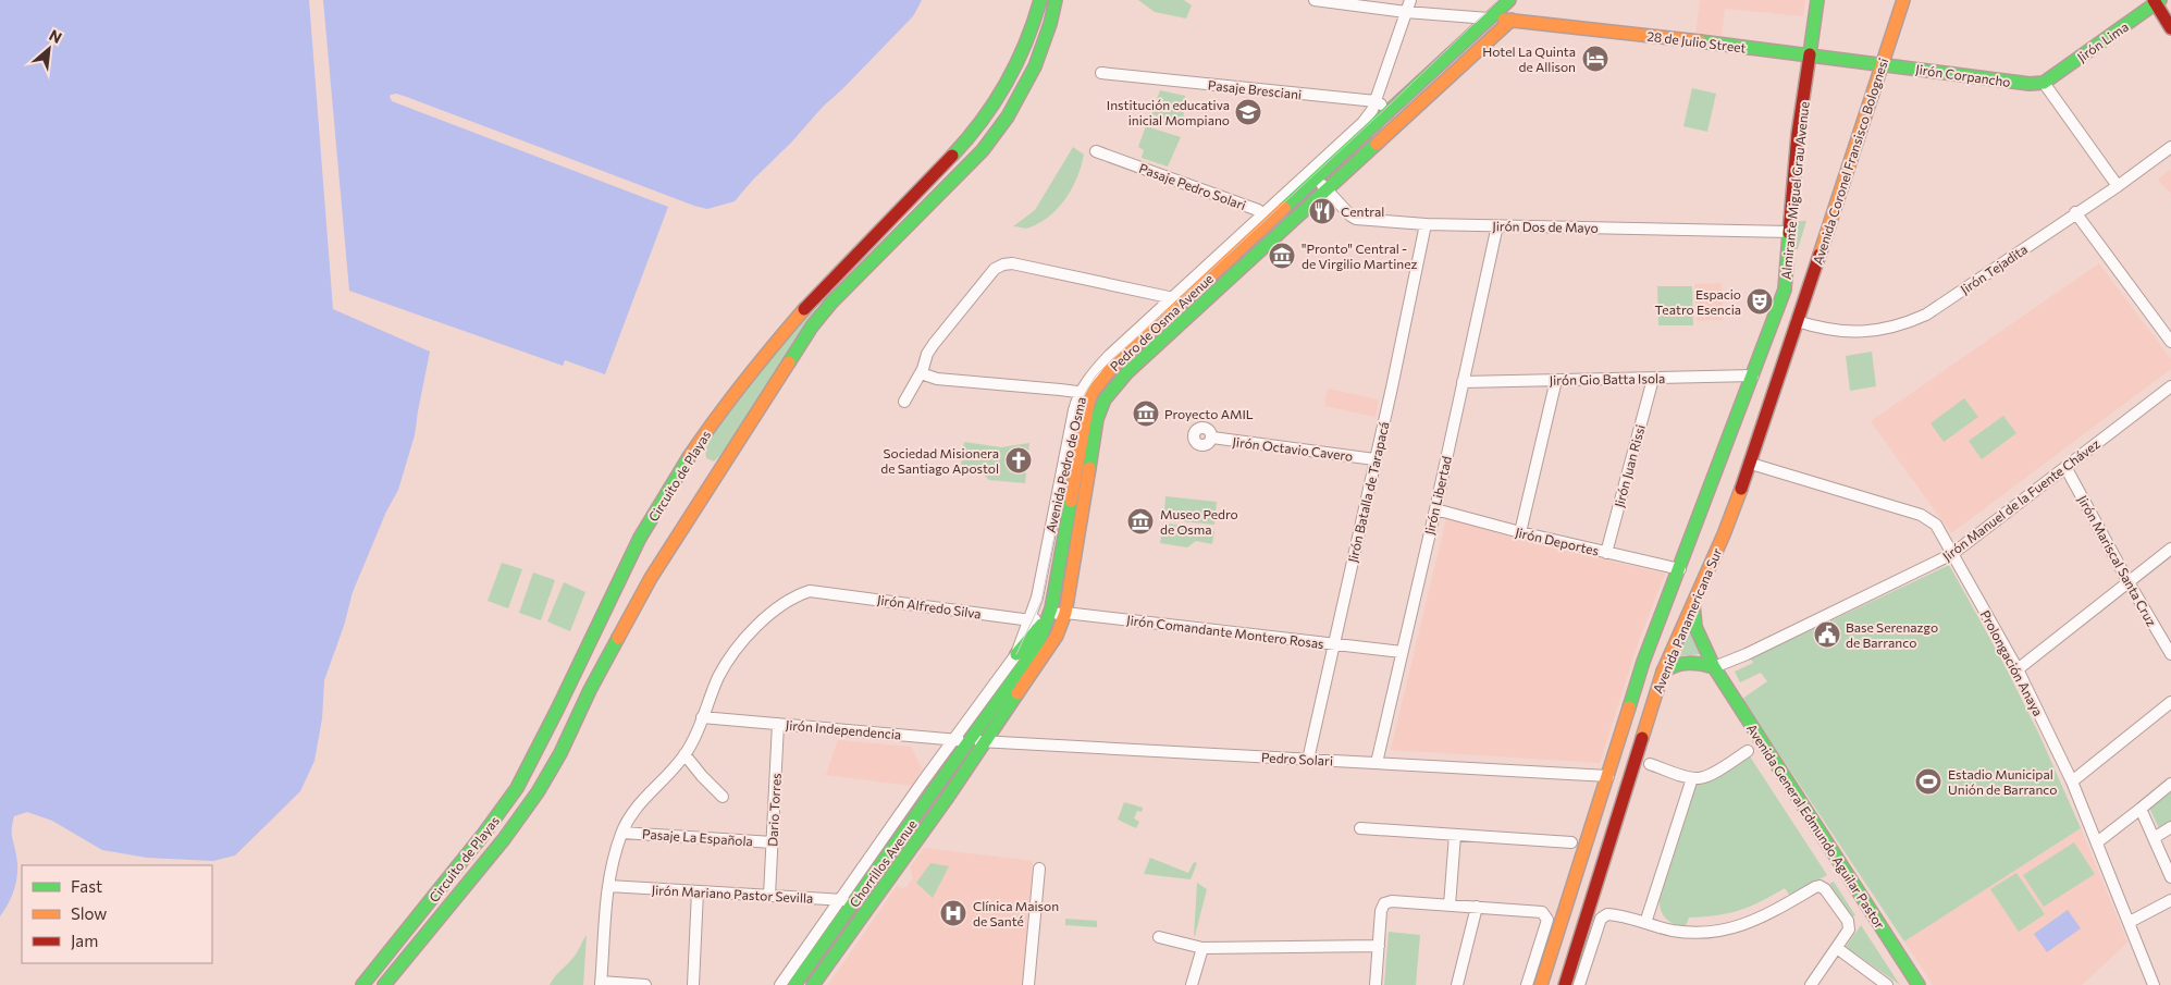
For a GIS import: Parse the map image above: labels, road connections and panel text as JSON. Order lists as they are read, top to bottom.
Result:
{
  "streets": {
    "main road": [
      "28 de Julio Street",
      "Jirón Lima",
      "Jirón Corpancho",
      "Avenida Coronel Fransisco Bolognesi",
      "Almirante Miguel Grau Avenue",
      "Pedro de Osma Avenue",
      "Circuito de Playas",
      "Avenida Panamericana Sur",
      "Avenida General Edmundo Aguilar Pastor",
      "Chorrillos Avenue"
    ],
    "street": [
      "Pasaje Bresciani",
      "Pasaje Pedro Solari",
      "Jirón Dos de Mayo",
      "Jirón Tejadita",
      "Jirón Gio Batta Isola",
      "Jirón Octavio Cavero",
      "Avenida Pedro de Osma",
      "Jirón Juan Rissi",
      "Jirón Batalla de Tarapacá",
      "Jirón Libertad",
      "Jirón Manuel de la Fuente Chávez",
      "Jirón Deportes",
      "Jirón Mariscal Santa Cruz",
      "Jirón Alfredo Silva",
      "Jirón Comandante Montero Rosas",
      "Prolongación Anaya",
      "Jirón Independencia",
      "Pedro Solari",
      "Dario Torres",
      "Pasaje La Española",
      "Jirón Mariano Pastor Sevilla"
    ]
  },
  "crossings": [
    ["28 de Julio Street", "Jirón Corpancho"],
    ["28 de Julio Street", "Avenida Coronel Fransisco Bolognesi"],
    ["28 de Julio Street", "Almirante Miguel Grau Avenue"],
    ["28 de Julio Street", "Pedro de Osma Avenue"],
    ["Jirón Lima", "Jirón Corpancho"],
    ["Jirón Corpancho", "Avenida Coronel Fransisco Bolognesi"],
    ["Pasaje Bresciani", "Pedro de Osma Avenue"],
    ["Avenida Coronel Fransisco Bolognesi", "Jirón Tejadita"],
    ["Avenida Coronel Fransisco Bolognesi", "Avenida Panamericana Sur"],
    ["Pasaje Pedro Solari", "Pedro de Osma Avenue"],
    ["Almirante Miguel Grau Avenue", "Jirón Dos de Mayo"],
    ["Almirante Miguel Grau Avenue", "Jirón Gio Batta Isola"],
    ["Almirante Miguel Grau Avenue", "Avenida Panamericana Sur"],
    ["Jirón Dos de Mayo", "Pedro de Osma Avenue"],
    ["Jirón Dos de Mayo", "Jirón Batalla de Tarapacá"],
    ["Jirón Dos de Mayo", "Jirón Libertad"],
    ["Jirón Tejadita", "Avenida Panamericana Sur"],
    ["Pedro de Osma Avenue", "Avenida Pedro de Osma"],
    ["Pedro de Osma Avenue", "Jirón Alfredo Silva"],
    ["Pedro de Osma Avenue", "Jirón Comandante Montero Rosas"],
    ["Pedro de Osma Avenue", "Jirón Independencia"],
    ["Pedro de Osma Avenue", "Pedro Solari"],
    ["Pedro de Osma Avenue", "Chorrillos Avenue"],
    ["Jirón Gio Batta Isola", "Jirón Juan Rissi"],
    ["Jirón Gio Batta Isola", "Jirón Libertad"],
    ["Jirón Gio Batta Isola", "Avenida Panamericana Sur"],
    ["Jirón Octavio Cavero", "Jirón Batalla de Tarapacá"],
    ["Avenida Pedro de Osma", "Jirón Alfredo Silva"],
    ["Jirón Juan Rissi", "Jirón Deportes"],
    ["Jirón Batalla de Tarapacá", "Jirón Comandante Montero Rosas"],
    ["Jirón Batalla de Tarapacá", "Pedro Solari"],
    ["Jirón Libertad", "Jirón Deportes"],
    ["Jirón Libertad", "Jirón Comandante Montero Rosas"],
    ["Jirón Libertad", "Pedro Solari"],
    ["Jirón Manuel de la Fuente Chávez", "Jirón Mariscal Santa Cruz"],
    ["Jirón Manuel de la Fuente Chávez", "Prolongación Anaya"],
    ["Jirón Manuel de la Fuente Chávez", "Avenida General Edmundo Aguilar Pastor"],
    ["Jirón Deportes", "Avenida Panamericana Sur"],
    ["Jirón Alfredo Silva", "Jirón Comandante Montero Rosas"],
    ["Jirón Alfredo Silva", "Jirón Independencia"],
    ["Avenida Panamericana Sur", "Prolongación Anaya"],
    ["Avenida Panamericana Sur", "Pedro Solari"],
    ["Avenida Panamericana Sur", "Avenida General Edmundo Aguilar Pastor"],
    ["Jirón Independencia", "Pedro Solari"],
    ["Jirón Independencia", "Dario Torres"],
    ["Jirón Independencia", "Chorrillos Avenue"],
    ["Pedro Solari", "Chorrillos Avenue"],
    ["Dario Torres", "Pasaje La Española"],
    ["Dario Torres", "Jirón Mariano Pastor Sevilla"],
    ["Chorrillos Avenue", "Jirón Mariano Pastor Sevilla"]
  ],
  "places": {
    "hotel": ["Hotel La Quinta de Allison"],
    "school or university": ["Institución educativa inicial Mompiano"],
    "restaurant": ["Central"],
    "museum": ["\"Pronto\" Central - de Virgilio Martinez", "Proyecto AMIL", "Museo Pedro de Osma"],
    "theatre": ["Espacio Teatro Esencia"],
    "church": ["Sociedad Misionera de Santiago Apostol"],
    "public building": ["Base Serenazgo de Barranco"],
    "sports": ["Estadio Municipal Unión de Barranco"],
    "hospital": ["Clínica Maison de Santé"]
  },
  "legend": ["Fast", "Slow", "Jam"],
  "north": "top right"
}
